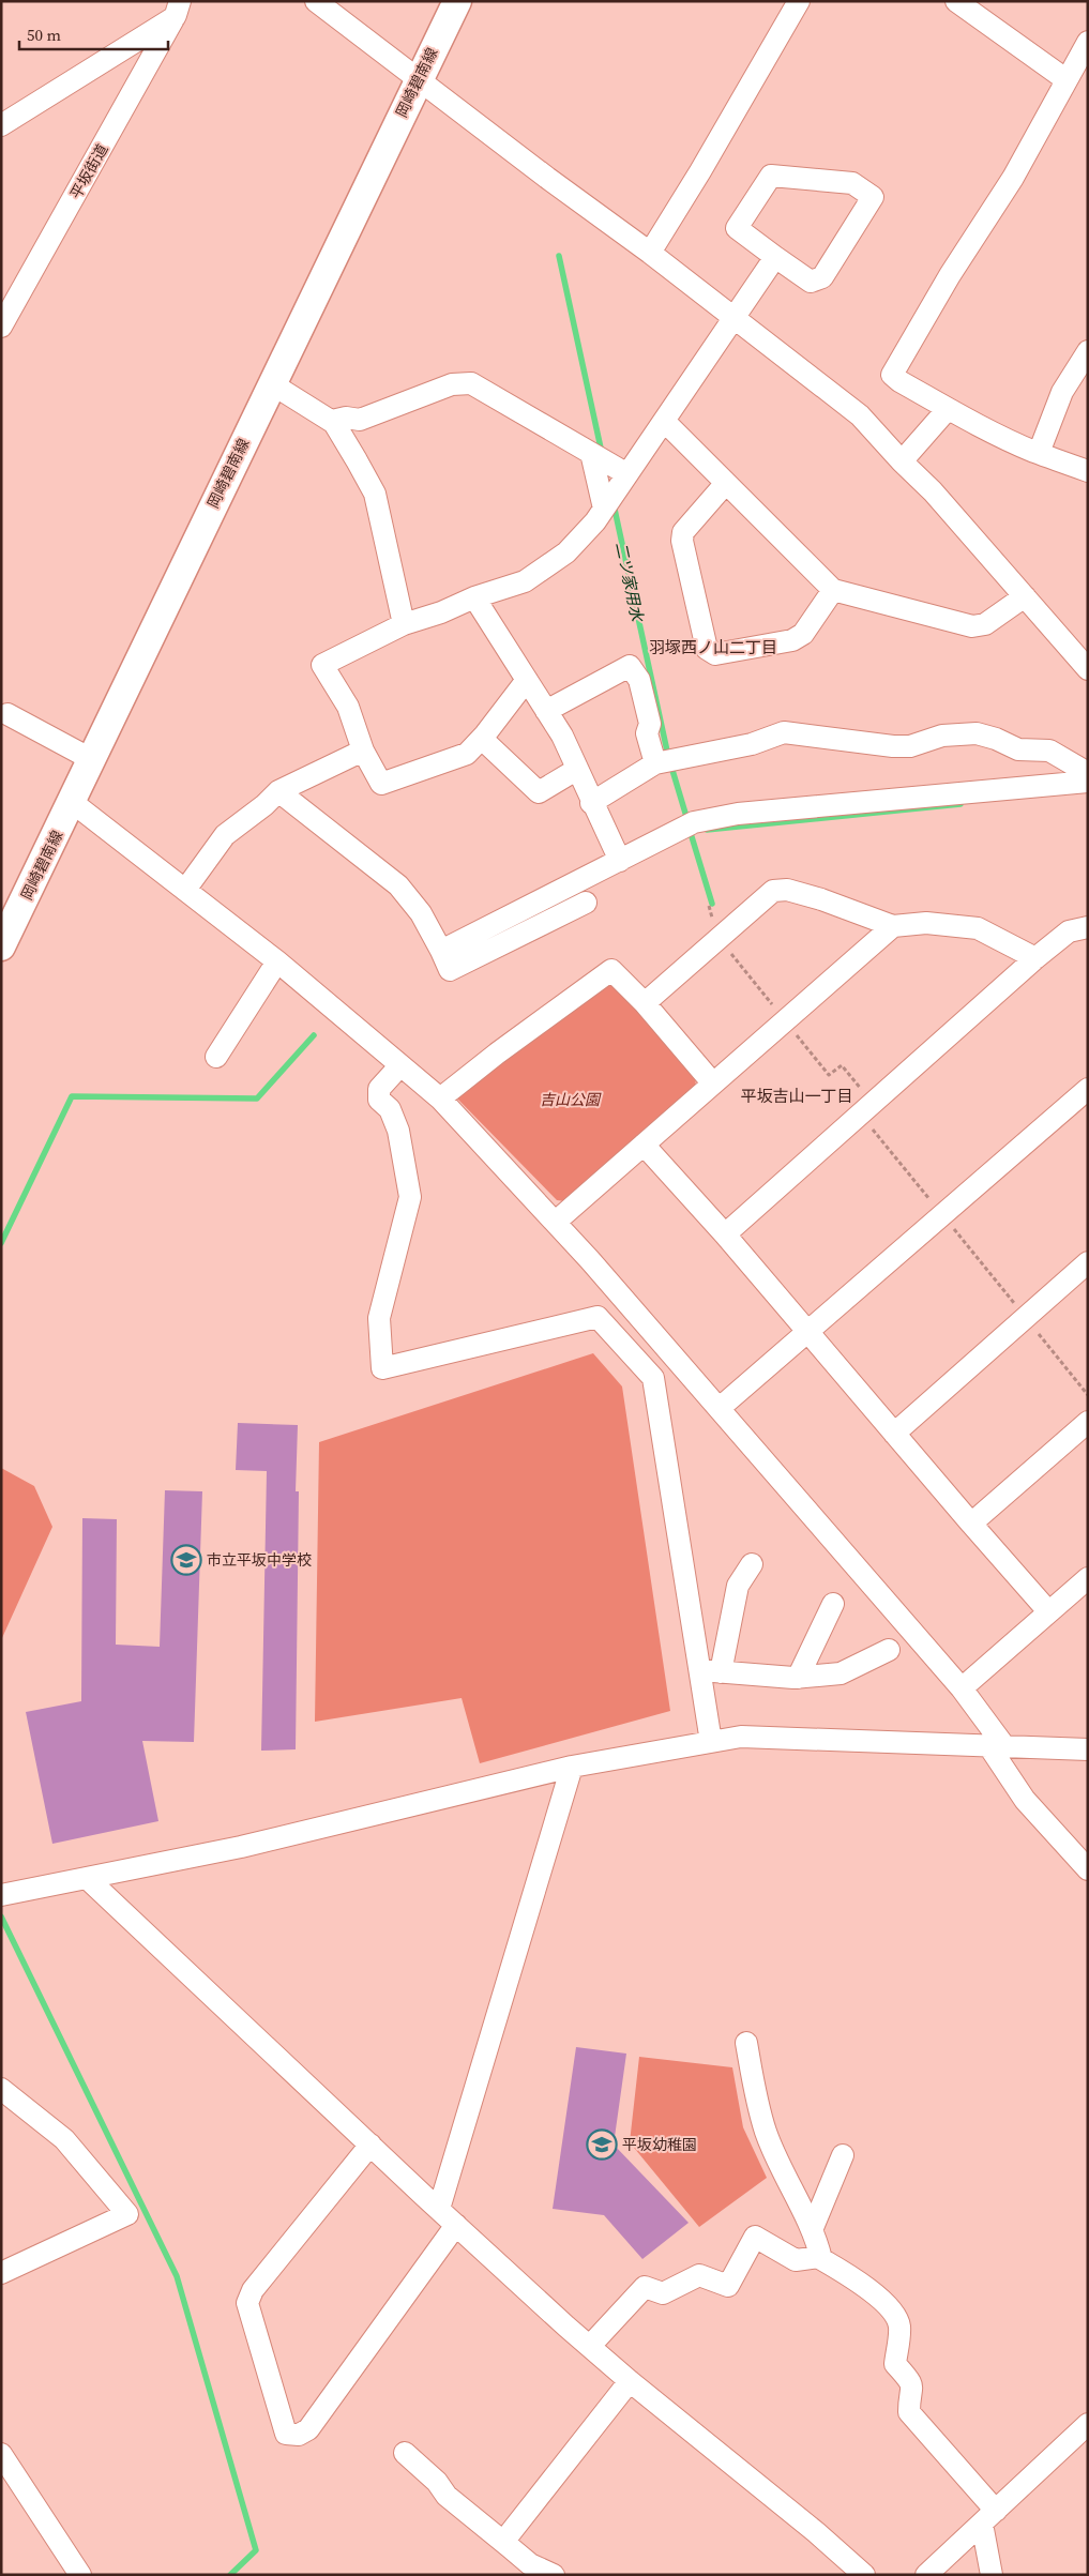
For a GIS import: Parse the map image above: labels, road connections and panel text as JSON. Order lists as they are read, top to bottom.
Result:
{
  "streets": {
    "main road": ["岡崎碧南線"],
    "street": ["平坂街道"]
  },
  "districts": ["羽塚西ノ山二丁目", "平坂吉山一丁目"],
  "water": ["二ツ家用水"],
  "parks": ["吉山公園"],
  "places": {
    "school or university": ["市立平坂中学校", "平坂幼稚園"]
  },
  "scale_bar": "50 m"
}
